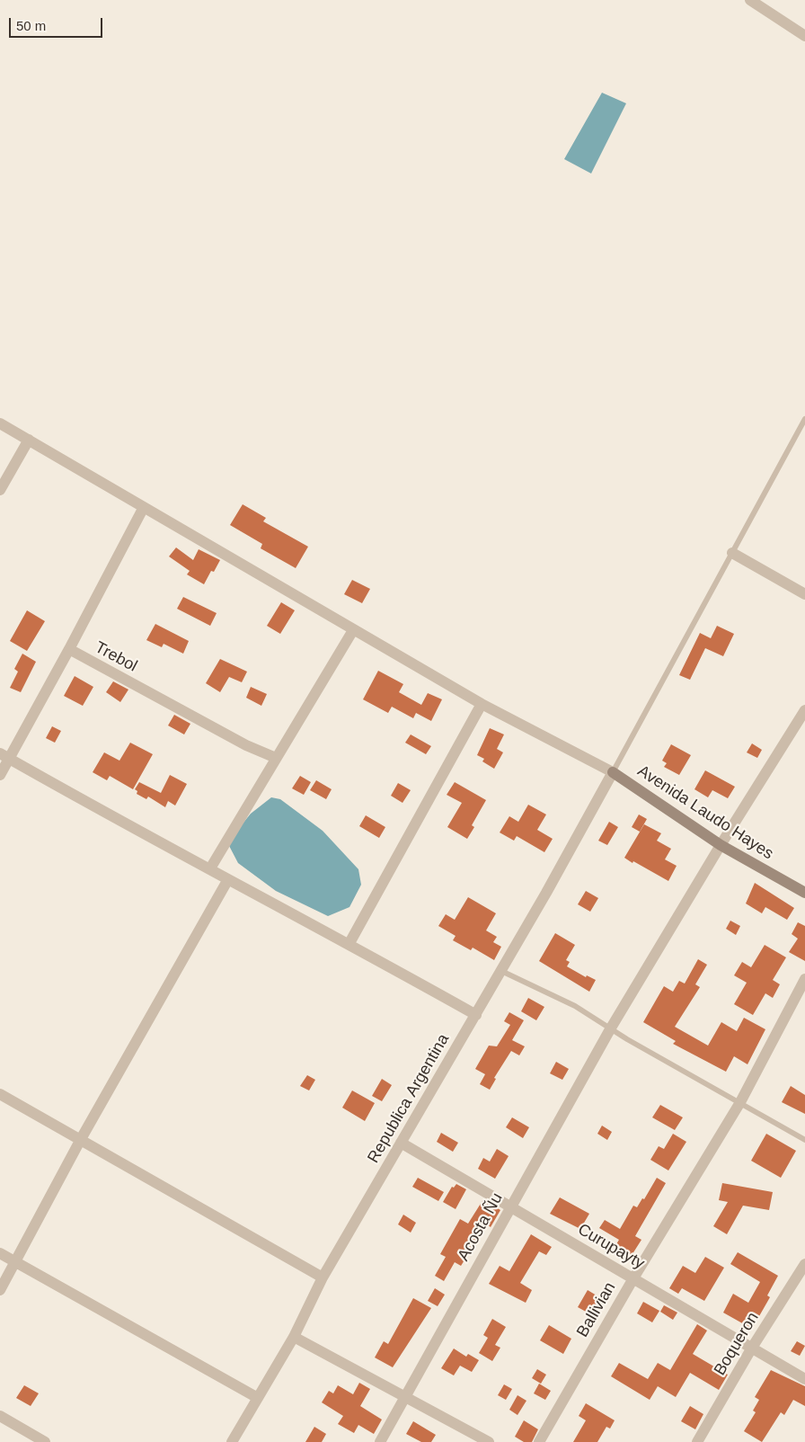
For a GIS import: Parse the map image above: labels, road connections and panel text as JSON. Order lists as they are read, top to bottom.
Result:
{
  "streets": {
    "street": [
      "Trebol",
      "Avenida Laudo Hayes",
      "Republica Argentina",
      "Acosta Ñu",
      "Curupayty",
      "Ballivian",
      "Boqueron"
    ]
  },
  "crossings": [
    ["Avenida Laudo Hayes", "Republica Argentina"],
    ["Avenida Laudo Hayes", "Acosta Ñu"],
    ["Republica Argentina", "Curupayty"],
    ["Acosta Ñu", "Curupayty"],
    ["Curupayty", "Ballivian"],
    ["Curupayty", "Boqueron"]
  ],
  "scale_bar": "50 m"
}
